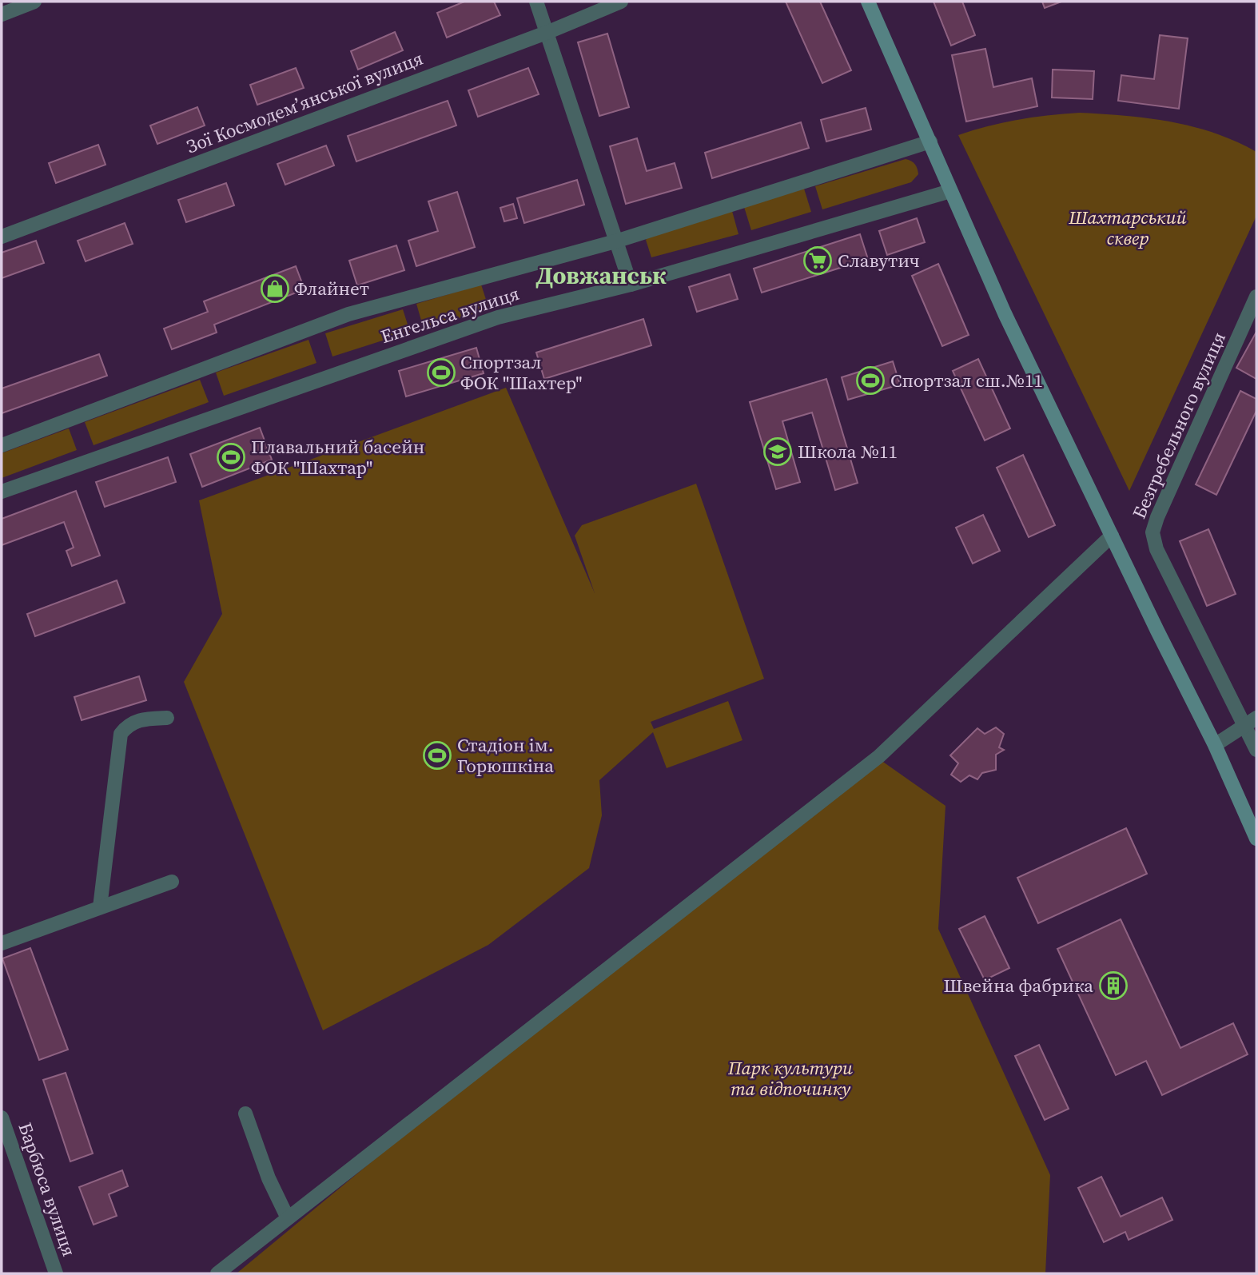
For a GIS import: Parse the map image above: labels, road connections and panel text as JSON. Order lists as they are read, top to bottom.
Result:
{
  "streets": {
    "street": [
      "Зої Космодем’янської вулиця",
      "Енгельса вулиця",
      "Безгребельного вулиця",
      "Барбюса вулиця"
    ]
  },
  "districts": ["Довжанськ"],
  "parks": ["Шахтарський сквер", "Парк культури та відпочинку"],
  "places": {
    "supermarket": ["Славутич"],
    "shop": ["Флайнет"],
    "sports": [
      "Спортзал ФОК \"Шахтер\"",
      "Спортзал сш.№11",
      "Плавальний басейн ФОК \"Шахтар\"",
      "Стадіон ім. Горюшкіна"
    ],
    "school or university": ["Школа №11"],
    "building": ["Швейна фабрика"]
  }
}
